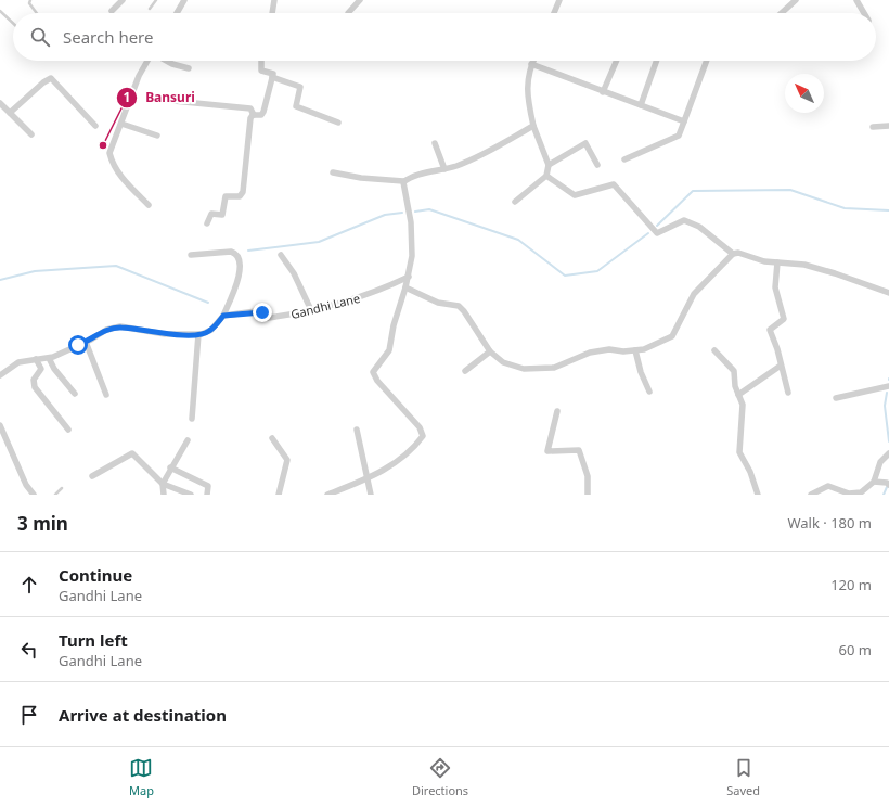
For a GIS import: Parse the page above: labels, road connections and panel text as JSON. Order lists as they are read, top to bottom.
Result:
{
  "streets": {
    "street": ["Gandhi Lane"]
  },
  "places": ["Bansuri"],
  "north": "top left",
  "page": {
    "search": "Search here",
    "heading": ["3 min", "Walk · 180 m"],
    "list": [
      ["Continue", "Gandhi Lane", "120 m"],
      ["Turn left", "Gandhi Lane", "60 m"],
      "Arrive at destination"
    ],
    "nav": ["Map", "Directions", "Saved"]
  }
}
